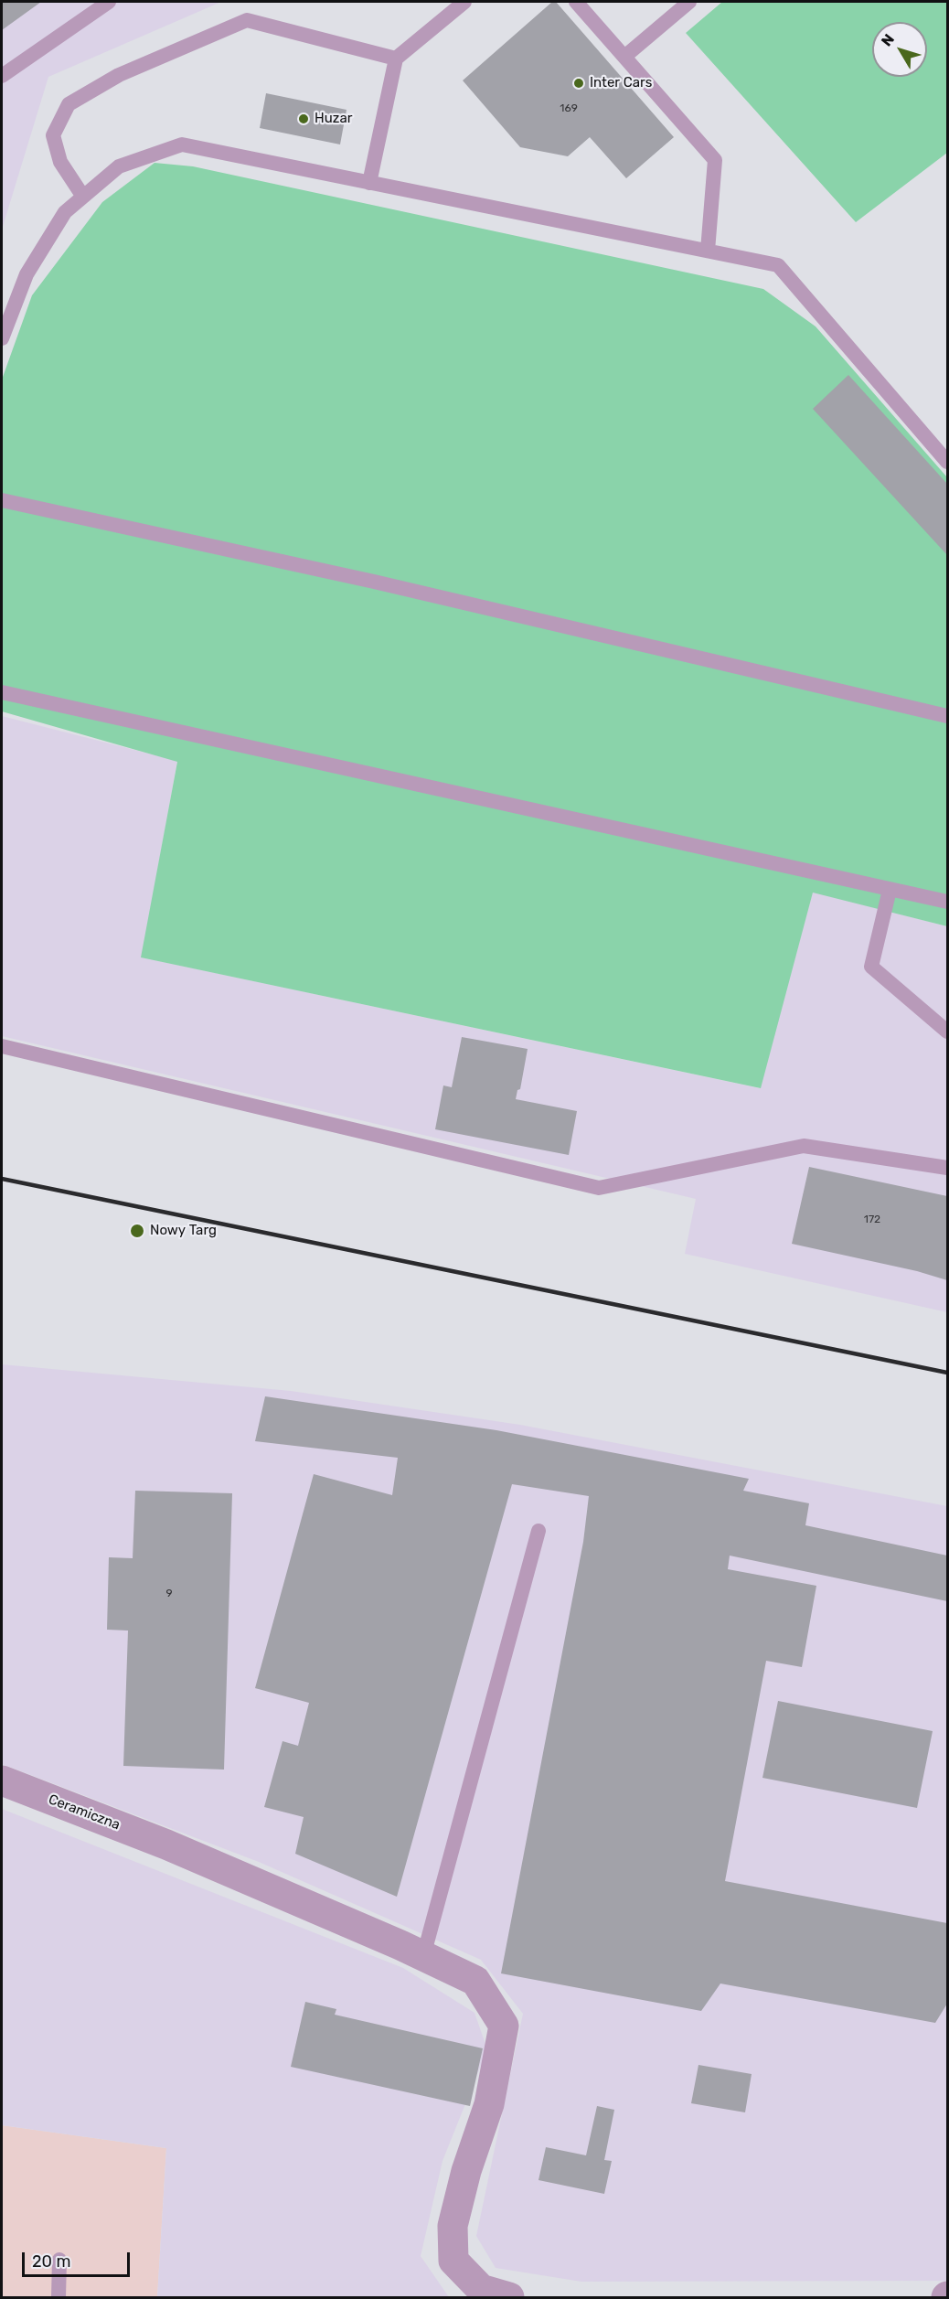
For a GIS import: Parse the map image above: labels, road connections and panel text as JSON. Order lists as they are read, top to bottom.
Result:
{
  "streets": {
    "street": ["Ceramiczna"]
  },
  "places": ["Inter Cars", "Huzar", "Nowy Targ"],
  "house_numbers": ["169", "172", "9"],
  "scale_bar": "20 m",
  "north": "top left"
}
